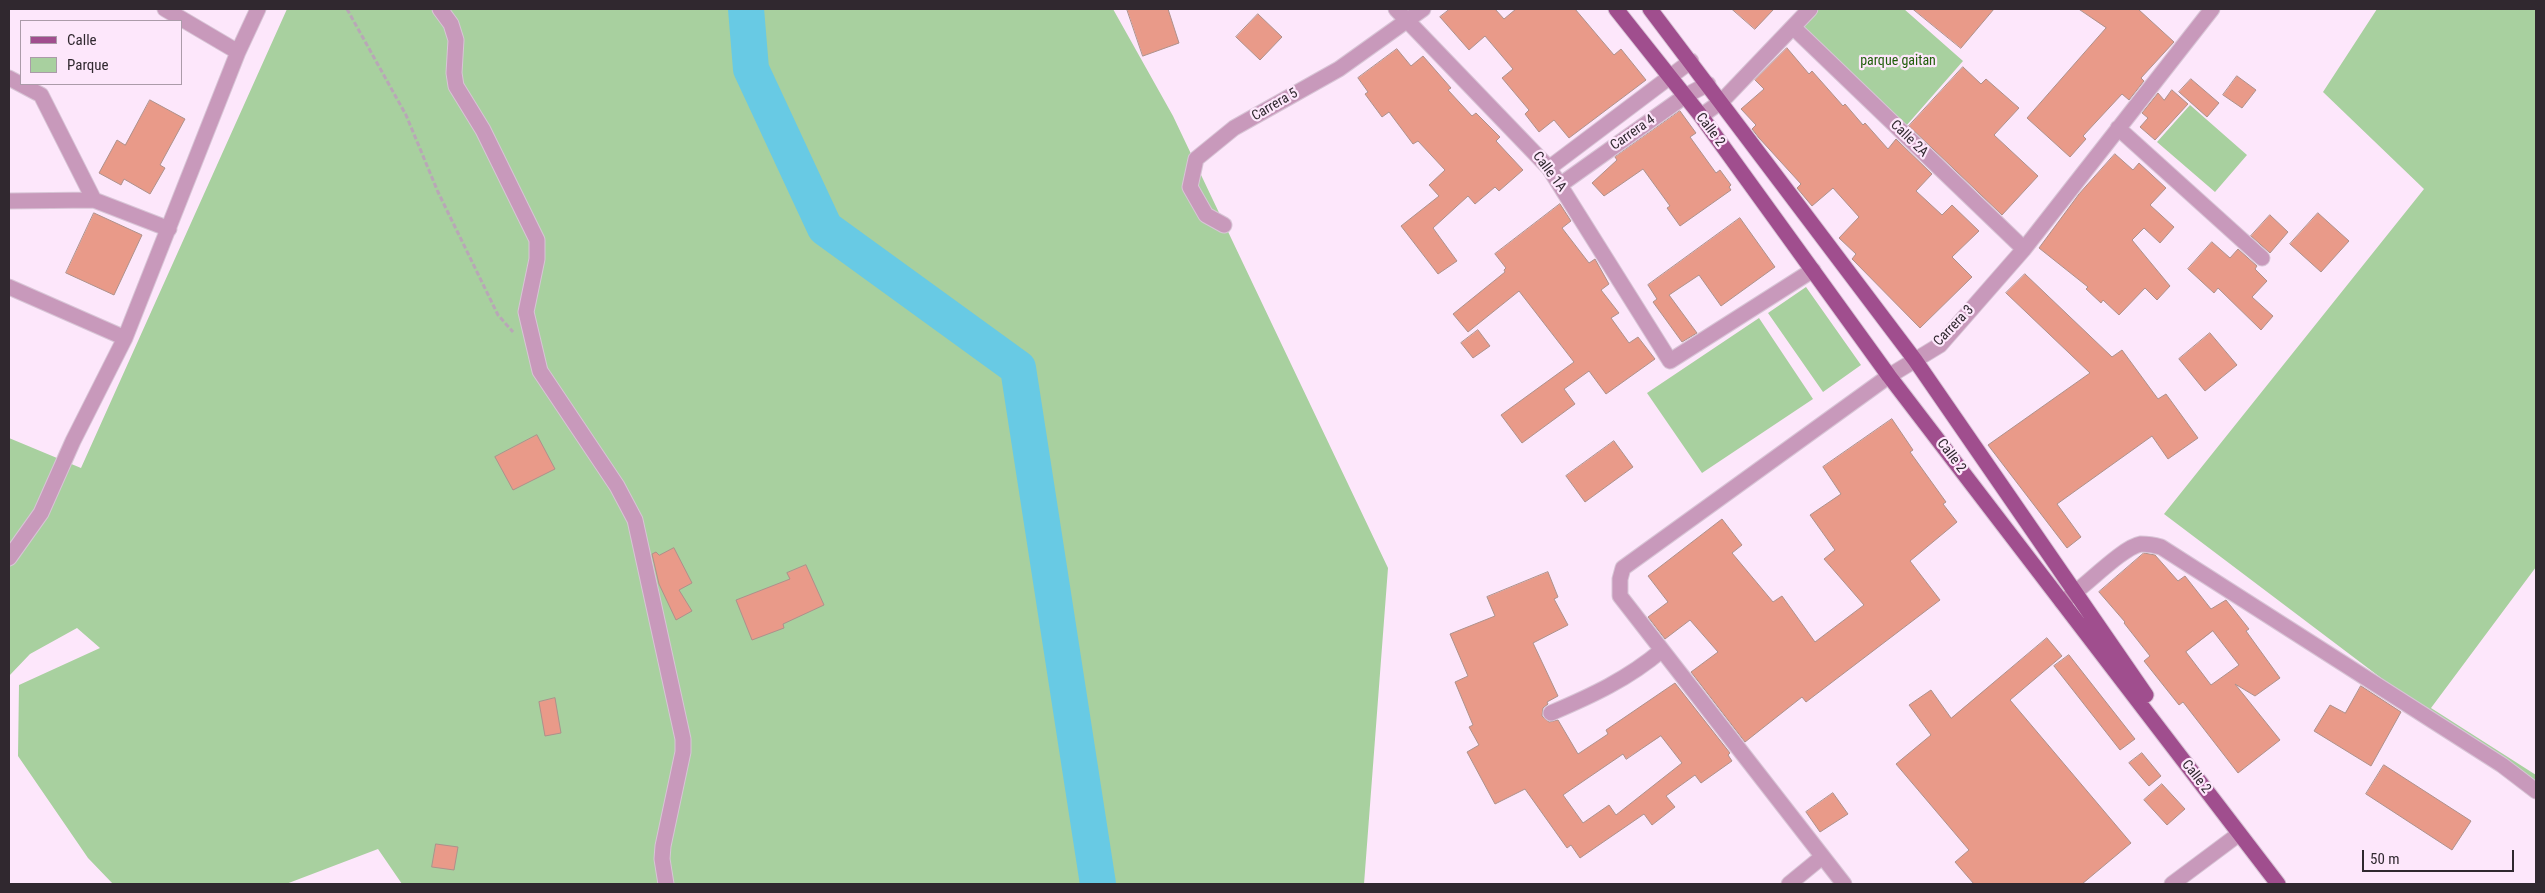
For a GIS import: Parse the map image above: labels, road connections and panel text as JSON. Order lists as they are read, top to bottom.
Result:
{
  "streets": {
    "main road": ["Calle 2"],
    "street": [
      "Carrera 5",
      "Carrera 4",
      "Calle 2A",
      "Calle 1A",
      "Carrera 3"
    ]
  },
  "crossings": [
    ["Carrera 5", "Calle 1A"],
    ["Calle 2", "Carrera 4"],
    ["Calle 2", "Calle 1A"],
    ["Calle 2", "Carrera 3"],
    ["Carrera 4", "Calle 1A"],
    ["Calle 2A", "Carrera 3"]
  ],
  "parks": ["parque gaitan"],
  "legend": ["Calle", "Parque"],
  "scale_bar": "50 m"
}
